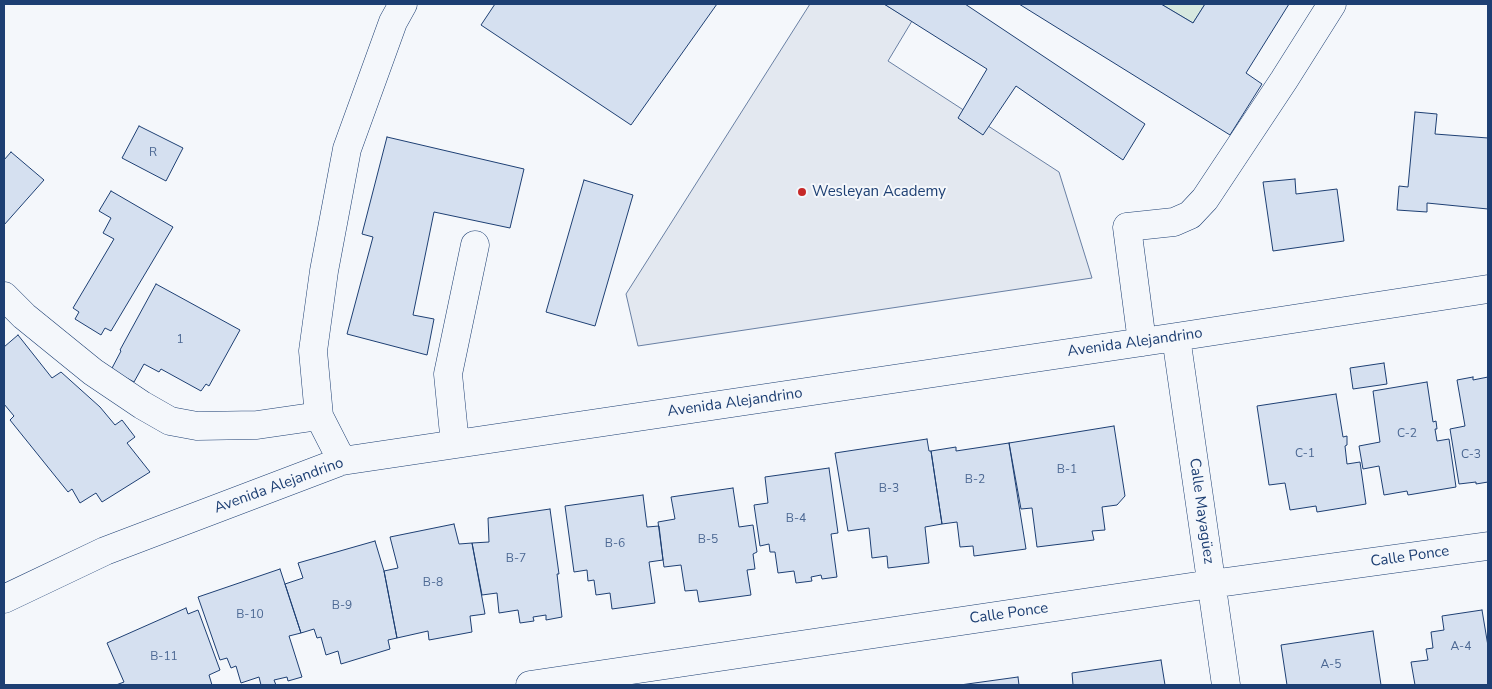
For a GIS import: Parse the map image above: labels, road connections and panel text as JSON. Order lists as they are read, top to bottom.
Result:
{
  "streets": {
    "street": ["Avenida Alejandrino", "Calle Mayagüez", "Calle Ponce"]
  },
  "crossings": [
    ["Avenida Alejandrino", "Calle Mayagüez"],
    ["Calle Mayagüez", "Calle Ponce"]
  ],
  "places": ["Wesleyan Academy"],
  "house_numbers": [
    "R",
    "1",
    "C-2",
    "C-1",
    "C-3",
    "B-1",
    "B-2",
    "B-3",
    "B-4",
    "B-5",
    "B-6",
    "B-7",
    "B-8",
    "B-9",
    "B-10",
    "A-4",
    "B-11",
    "A-5"
  ]
}
